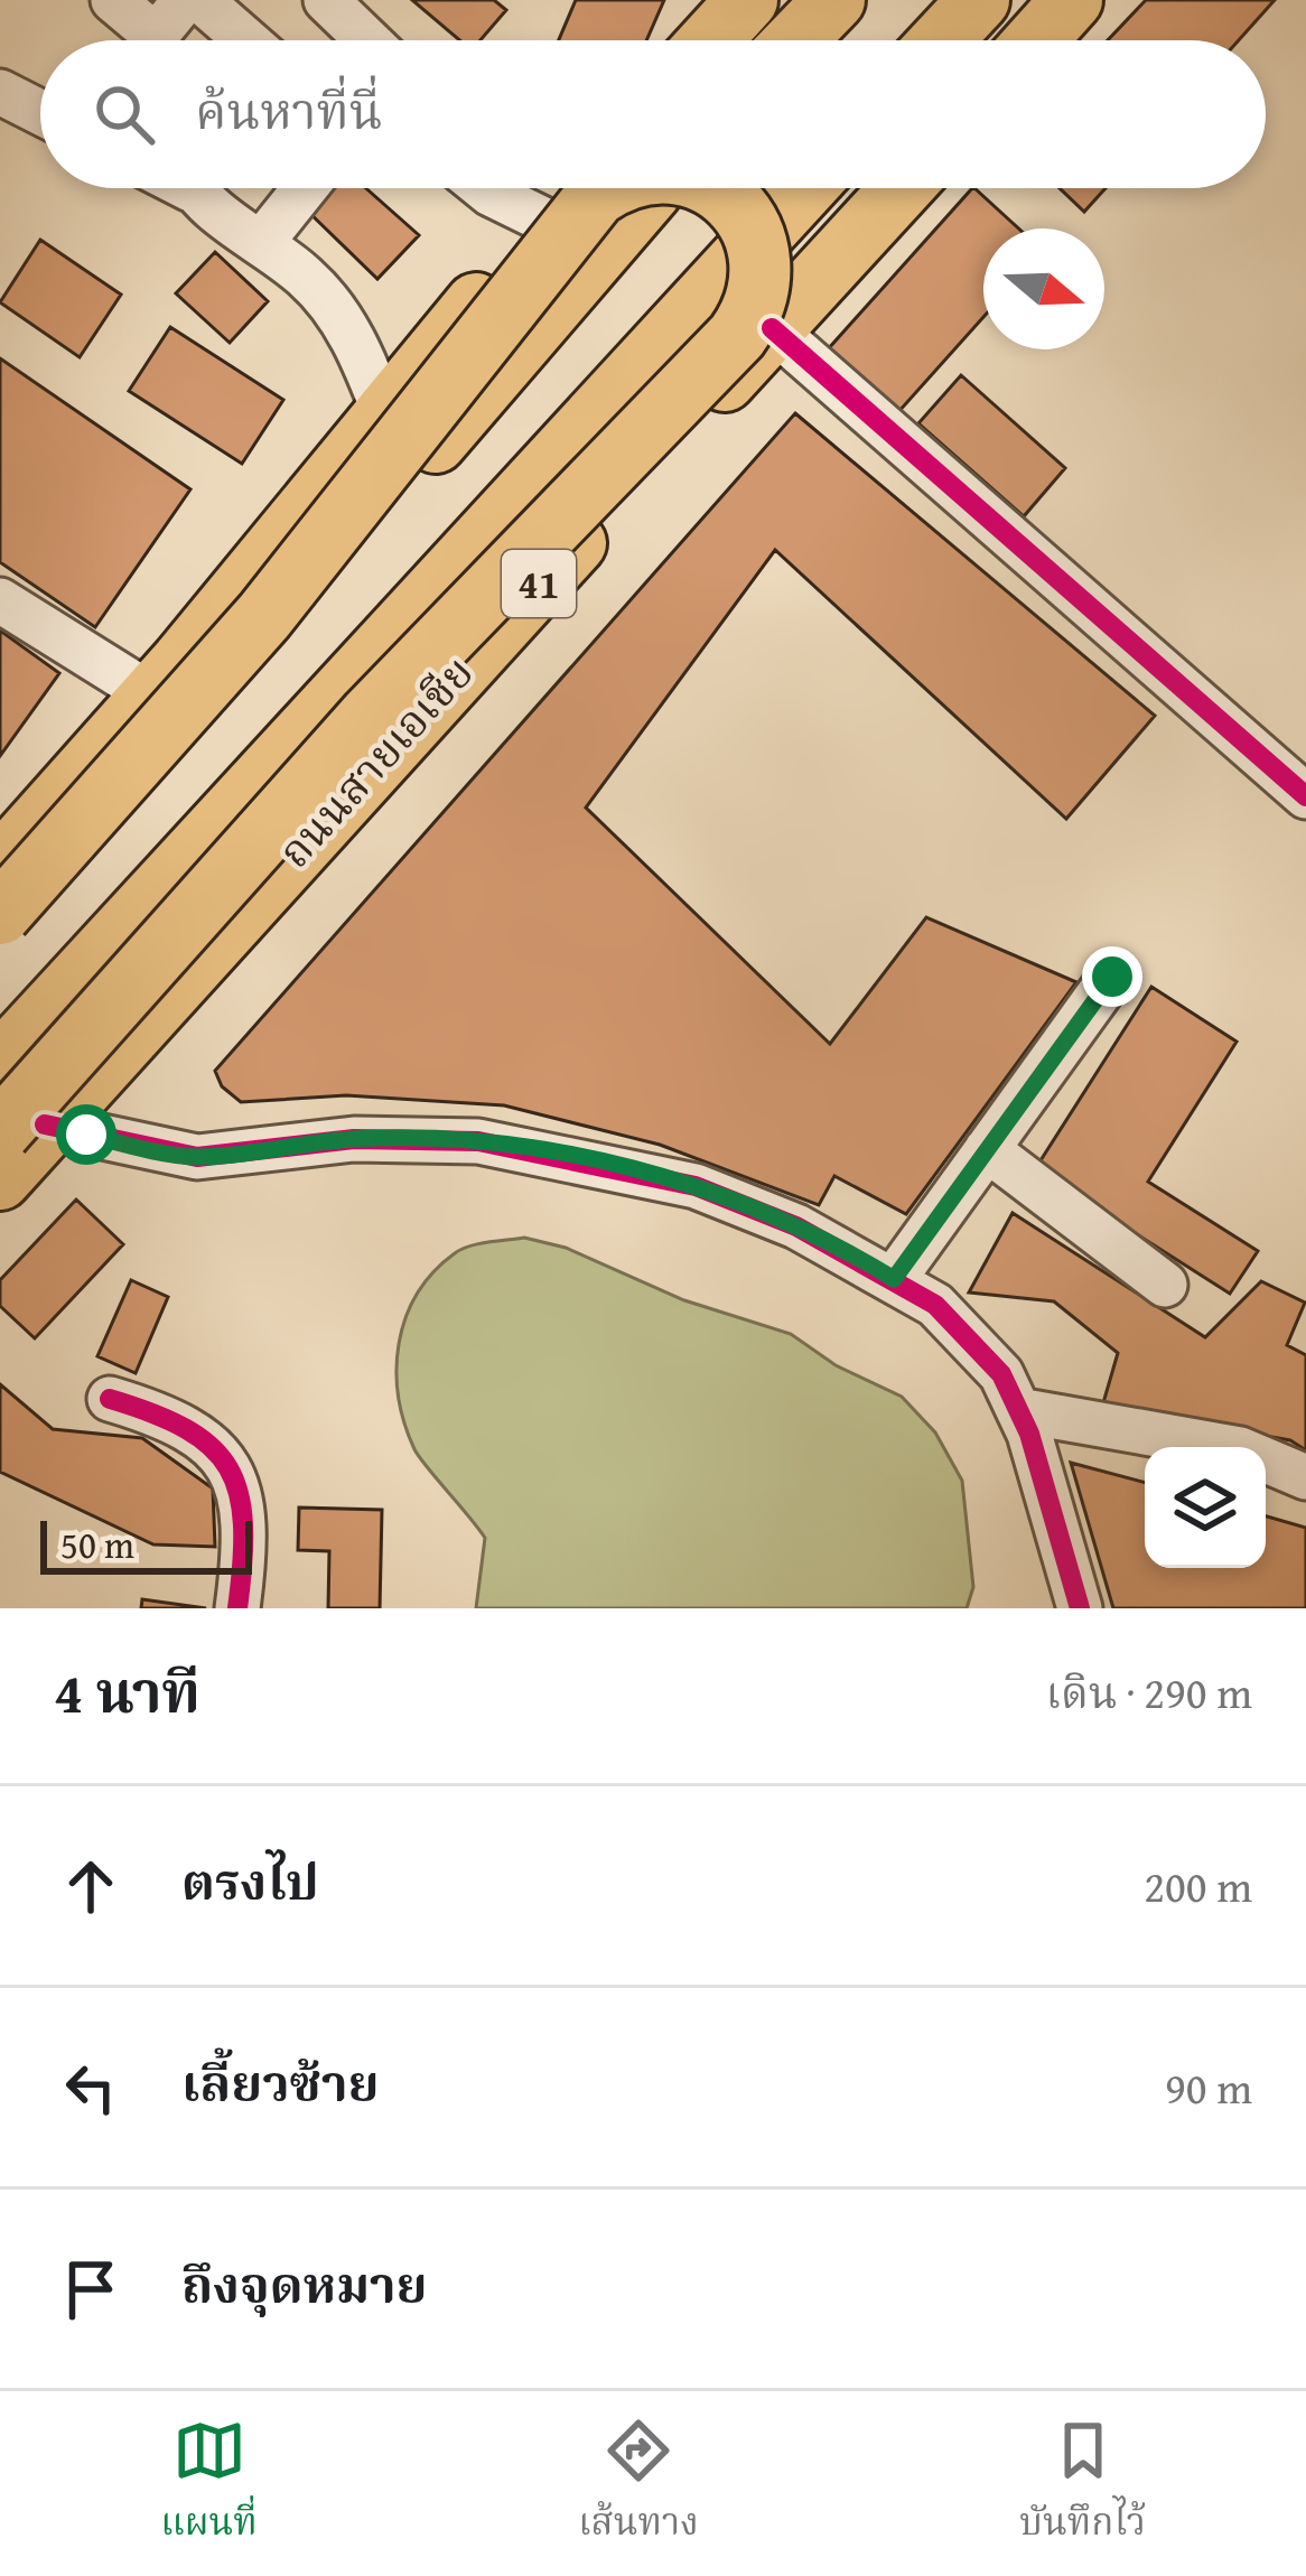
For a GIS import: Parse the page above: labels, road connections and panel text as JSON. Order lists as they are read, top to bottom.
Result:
{
  "streets": {
    "highway": ["41", "ถนนสายเอเชีย"]
  },
  "scale_bar": "50 m",
  "north": "right",
  "page": {
    "search": "ค้นหาที่นี่",
    "scale": "50 m",
    "heading": ["4 นาที", "เดิน · 290 m"],
    "list": [
      ["ตรงไป", "200 m"],
      ["เลี้ยวซ้าย", "90 m"],
      "ถึงจุดหมาย"
    ],
    "nav": ["แผนที่", "เส้นทาง", "บันทึกไว้"]
  }
}
